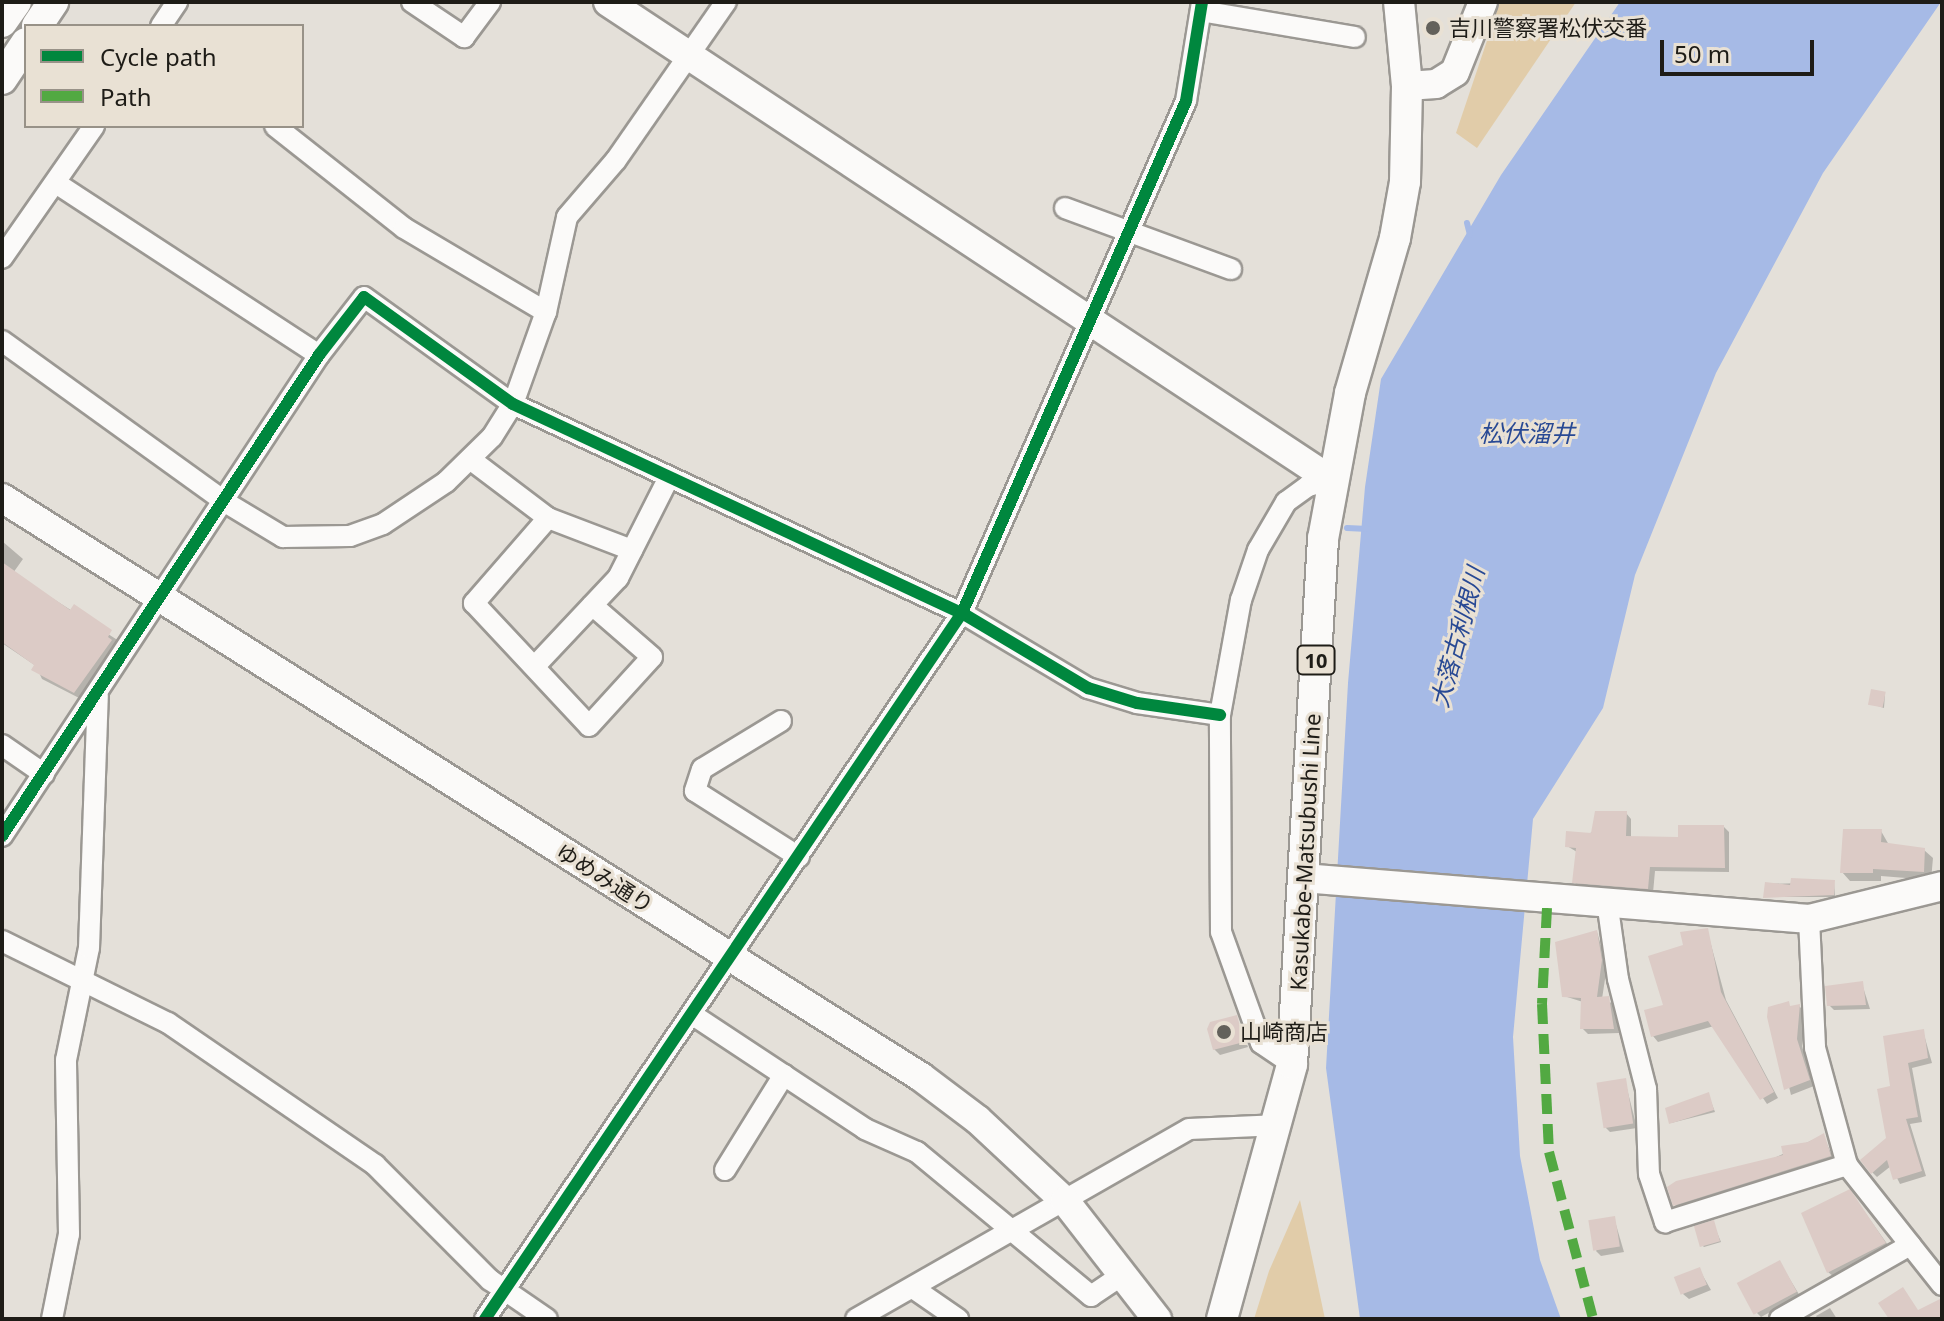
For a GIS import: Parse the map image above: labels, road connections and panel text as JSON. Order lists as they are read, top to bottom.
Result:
{
  "streets": {
    "main road": ["10", "Kasukabe-Matsubushi Line"],
    "street": ["ゆめみ通り"]
  },
  "water": ["松伏溜井", "大落古利根川"],
  "places": ["吉川警察署松伏交番", "山崎商店"],
  "legend": ["Cycle path", "Path"],
  "scale_bar": "50 m"
}
